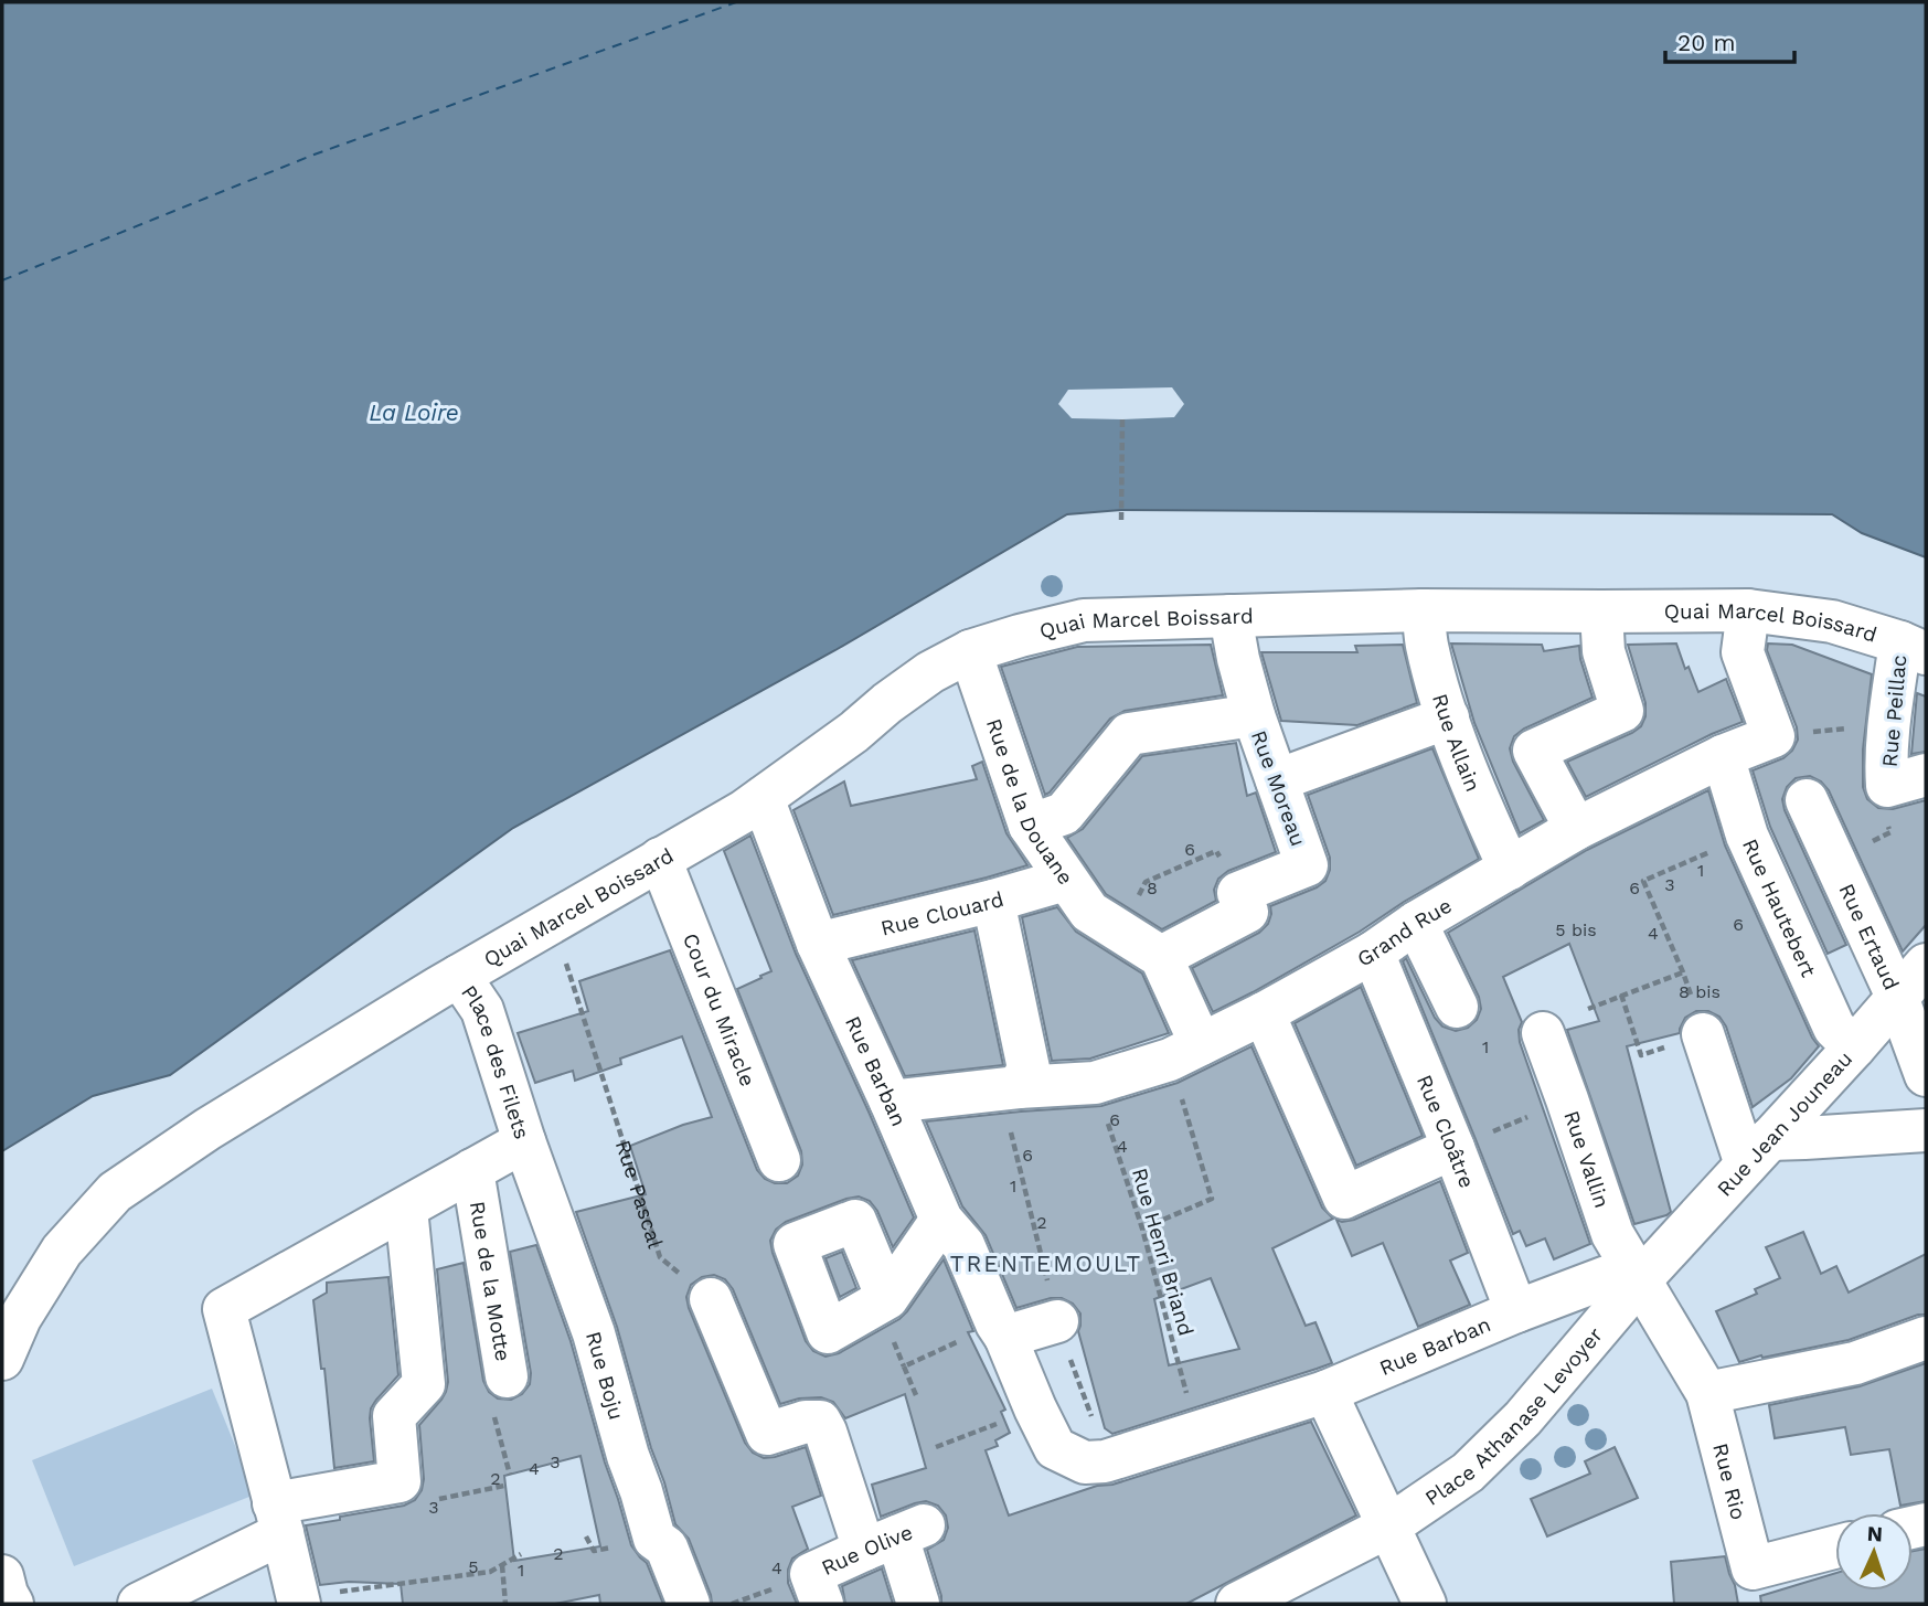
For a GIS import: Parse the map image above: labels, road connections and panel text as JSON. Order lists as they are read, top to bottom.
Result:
{
  "streets": {
    "street": [
      "Quai Marcel Boissard",
      "Rue Peillac",
      "Rue Allain",
      "Rue Moreau",
      "Rue de la Douane",
      "Rue Hautebert",
      "Rue Clouard",
      "Grand Rue",
      "Rue Ertaud",
      "Cour du Miracle",
      "Place des Filets",
      "Rue Barban",
      "Rue Jean Jouneau",
      "Rue Cloâtre",
      "Rue Vallin",
      "Rue de la Motte",
      "Rue Boju",
      "Place Athanase Levoyer",
      "Rue Rio",
      "Rue Olive"
    ],
    "path": ["Rue Pascal", "Rue Henri Briand"]
  },
  "crossings": [
    ["Quai Marcel Boissard", "Rue Peillac"],
    ["Quai Marcel Boissard", "Rue Allain"],
    ["Quai Marcel Boissard", "Rue Moreau"],
    ["Quai Marcel Boissard", "Rue de la Douane"],
    ["Quai Marcel Boissard", "Cour du Miracle"],
    ["Quai Marcel Boissard", "Place des Filets"],
    ["Quai Marcel Boissard", "Rue Barban"],
    ["Quai Marcel Boissard", "Rue Pascal"],
    ["Rue Allain", "Grand Rue"],
    ["Rue de la Douane", "Rue Clouard"],
    ["Rue Hautebert", "Grand Rue"],
    ["Rue Hautebert", "Rue Jean Jouneau"],
    ["Rue Clouard", "Rue Barban"],
    ["Grand Rue", "Rue Barban"],
    ["Grand Rue", "Rue Cloâtre"],
    ["Grand Rue", "Rue Henri Briand"],
    ["Rue Ertaud", "Rue Jean Jouneau"],
    ["Place des Filets", "Rue de la Motte"],
    ["Place des Filets", "Rue Boju"],
    ["Rue Barban", "Rue Jean Jouneau"],
    ["Rue Barban", "Rue Cloâtre"],
    ["Rue Barban", "Rue Vallin"],
    ["Rue Barban", "Rue Henri Briand"],
    ["Rue Barban", "Place Athanase Levoyer"],
    ["Rue Jean Jouneau", "Rue Vallin"],
    ["Rue Jean Jouneau", "Place Athanase Levoyer"],
    ["Rue Vallin", "Place Athanase Levoyer"]
  ],
  "districts": ["TRENTEMOULT"],
  "water": ["La Loire"],
  "house_numbers": [
    "6",
    "1",
    "3",
    "8",
    "6",
    "6",
    "5 bis",
    "4",
    "8 bis",
    "1",
    "6",
    "4",
    "6",
    "1",
    "2",
    "3",
    "4",
    "2",
    "3",
    "2",
    "5",
    "4",
    "1"
  ],
  "scale_bar": "20 m",
  "north": "top"
}
